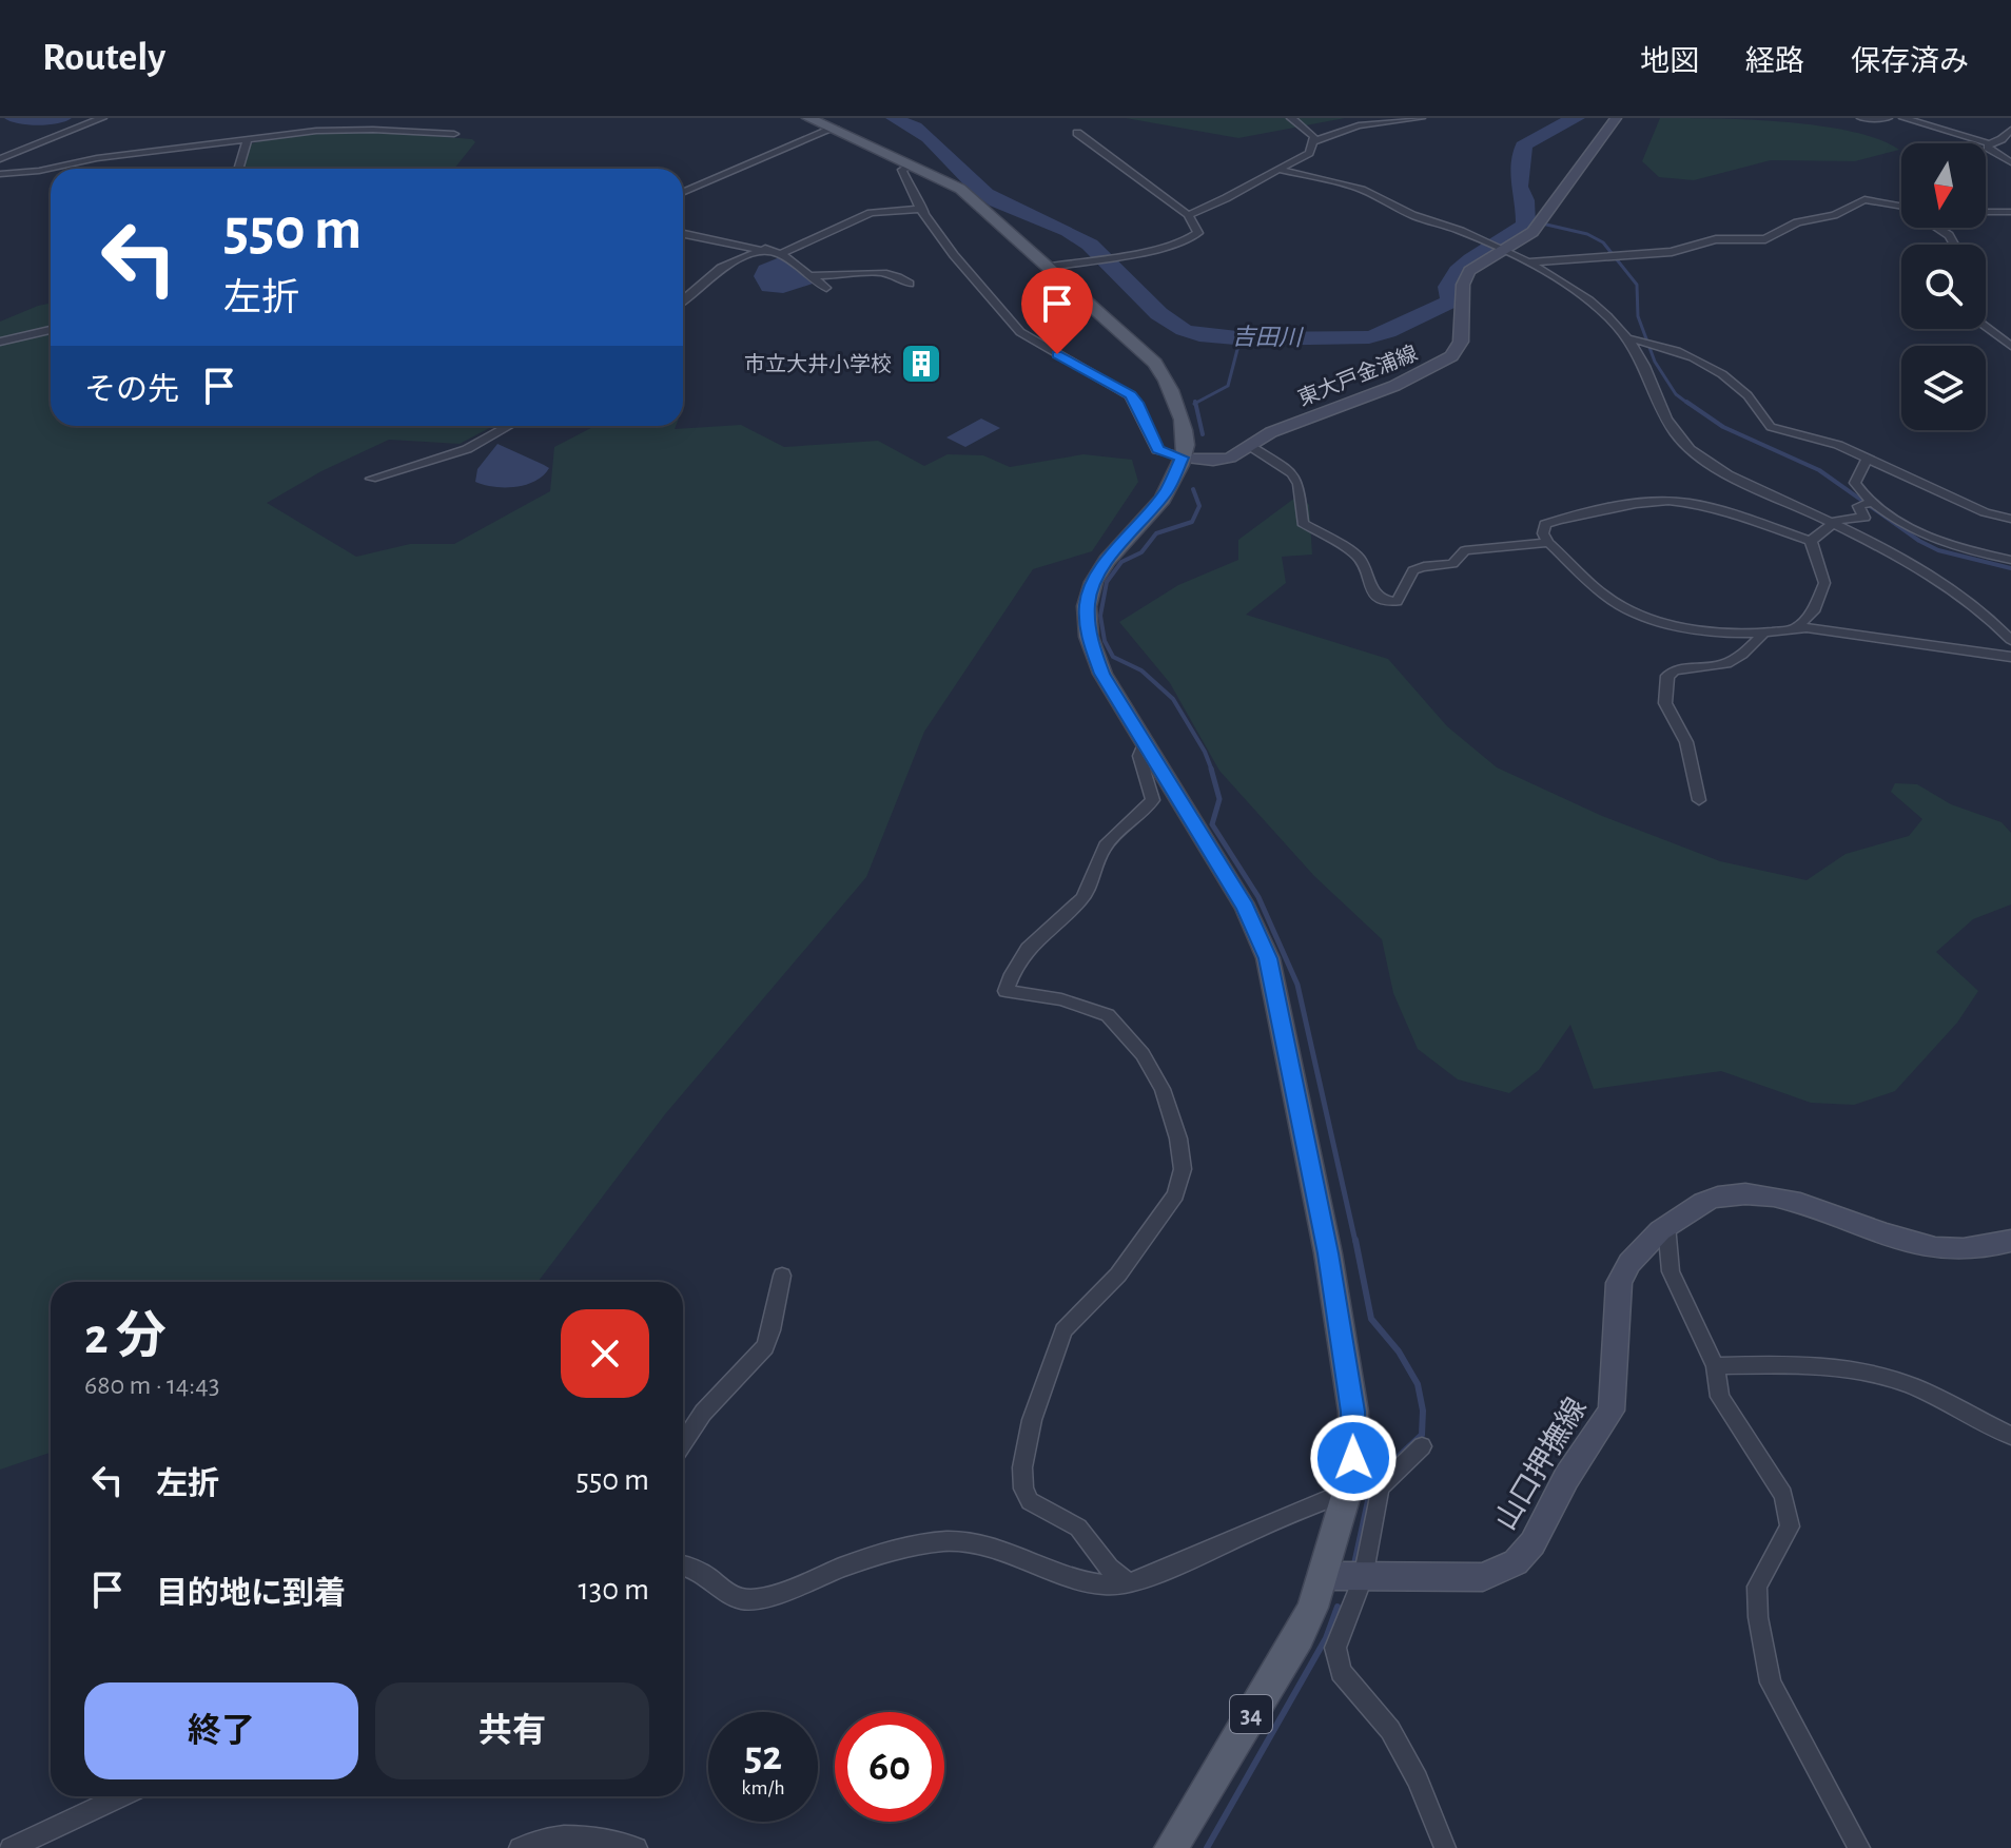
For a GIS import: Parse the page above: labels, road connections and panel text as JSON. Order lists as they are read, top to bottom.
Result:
{
  "streets": {
    "main road": ["東大戸金浦線", "山口押撫線", "34"]
  },
  "crossings": [
    ["東大戸金浦線", "34"],
    ["山口押撫線", "34"]
  ],
  "water": ["吉田川"],
  "places": {
    "building": ["市立大井小学校"]
  },
  "north": "bottom",
  "page": {
    "header": "Routely",
    "nav": ["地図", "経路", "保存済み"],
    "turn": ["550 m", "左折"],
    "then": "その先",
    "heading": ["2 分", "680 m · 14:43"],
    "list": [
      {
        "name": "左折",
        "value": "550 m"
      },
      {
        "name": "目的地に到着",
        "value": "130 m"
      }
    ],
    "buttons": ["終了", "共有"],
    "speed": "52 km/h",
    "limit": "60"
  }
}
